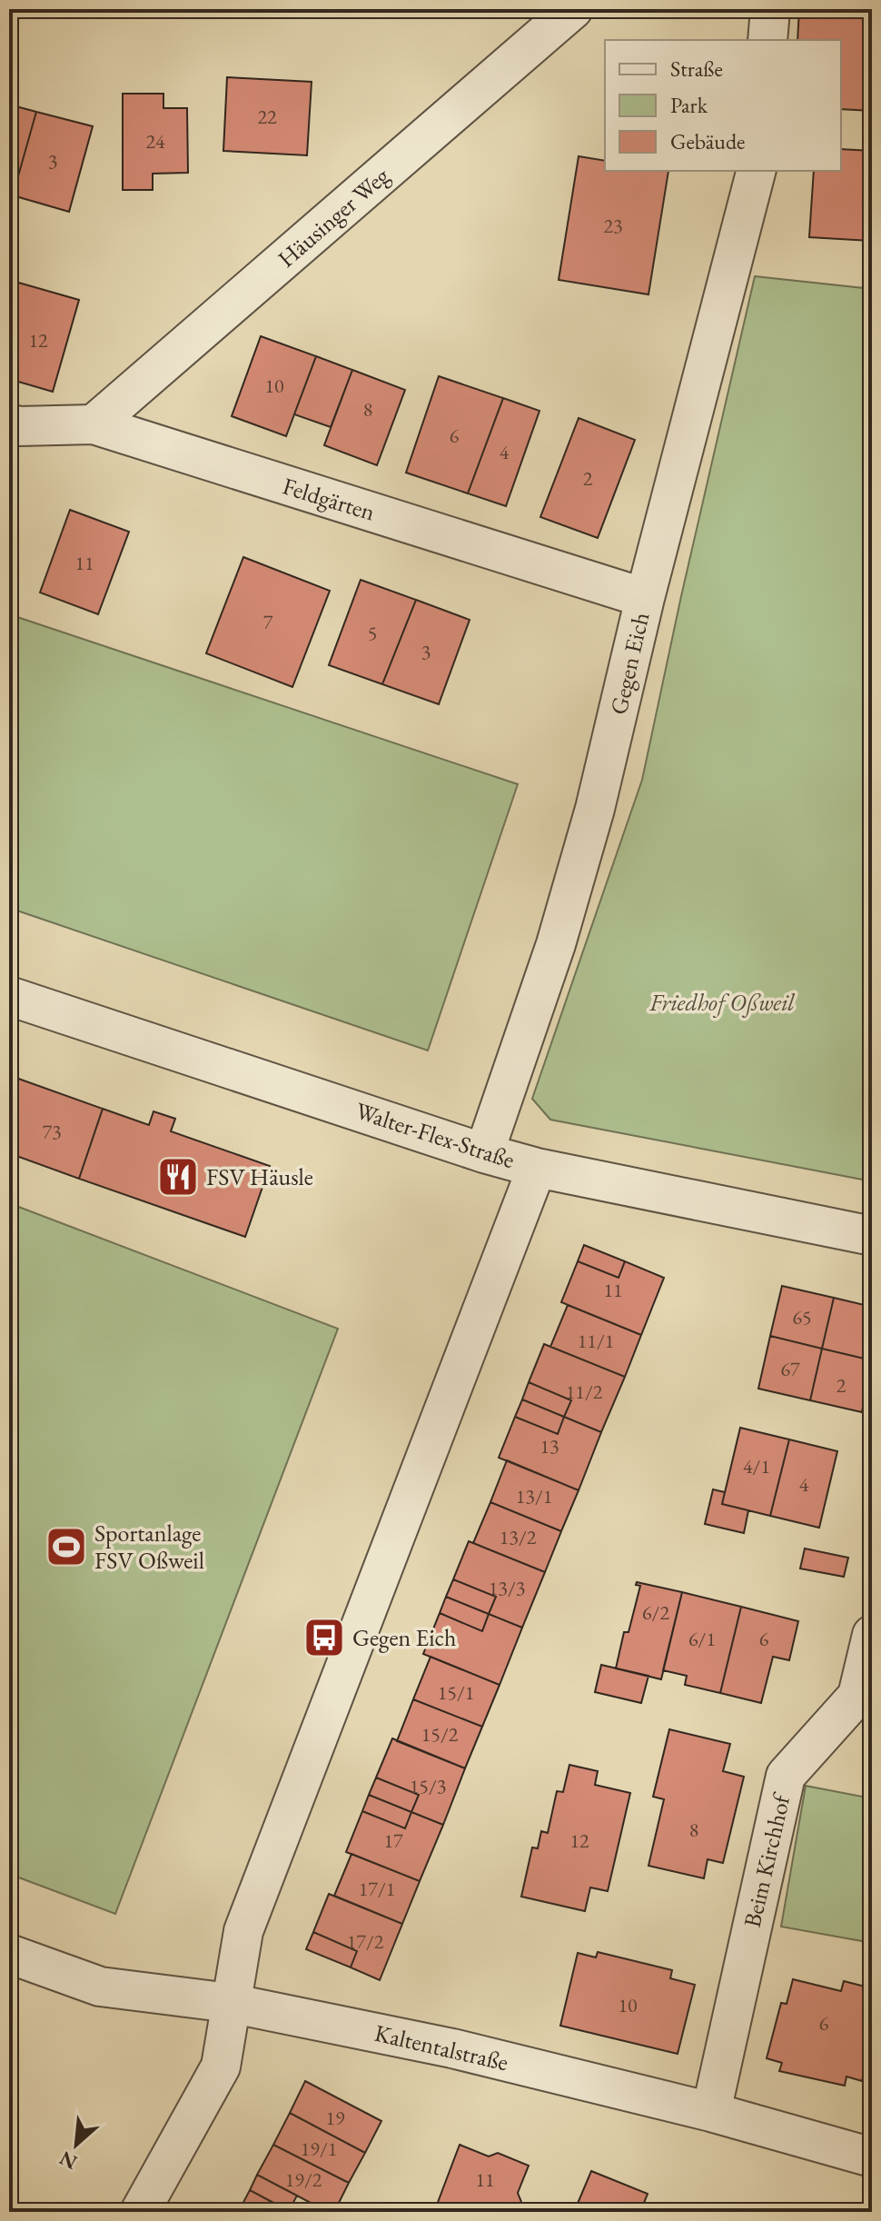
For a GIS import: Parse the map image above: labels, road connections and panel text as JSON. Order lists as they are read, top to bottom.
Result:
{
  "streets": {
    "street": [
      "Häusinger Weg",
      "Feldgärten",
      "Gegen Eich",
      "Walter-Flex-Straße",
      "Beim Kirchhof",
      "Kaltentalstraße"
    ]
  },
  "crossings": [
    ["Häusinger Weg", "Feldgärten"],
    ["Feldgärten", "Gegen Eich"],
    ["Gegen Eich", "Walter-Flex-Straße"],
    ["Beim Kirchhof", "Kaltentalstraße"]
  ],
  "parks": ["Friedhof Oßweil"],
  "places": {
    "restaurant": ["FSV Häusle"],
    "sports": ["Sportanlage FSV Oßweil"],
    "bus stop": ["Gegen Eich"]
  },
  "house_numbers": [
    "22",
    "24",
    "3",
    "23",
    "12",
    "10",
    "8",
    "6",
    "4",
    "2",
    "11",
    "7",
    "5",
    "3",
    "73",
    "11",
    "65",
    "11/1",
    "67",
    "2",
    "11/2",
    "13",
    "4/1",
    "4",
    "13/1",
    "13/2",
    "13/3",
    "6/2",
    "6/1",
    "6",
    "15/1",
    "15/2",
    "15/3",
    "8",
    "17",
    "12",
    "17/1",
    "17/2",
    "10",
    "6",
    "19",
    "19/1",
    "19/2",
    "11"
  ],
  "legend": ["Straße", "Park", "Gebäude"],
  "north": "bottom left"
}
